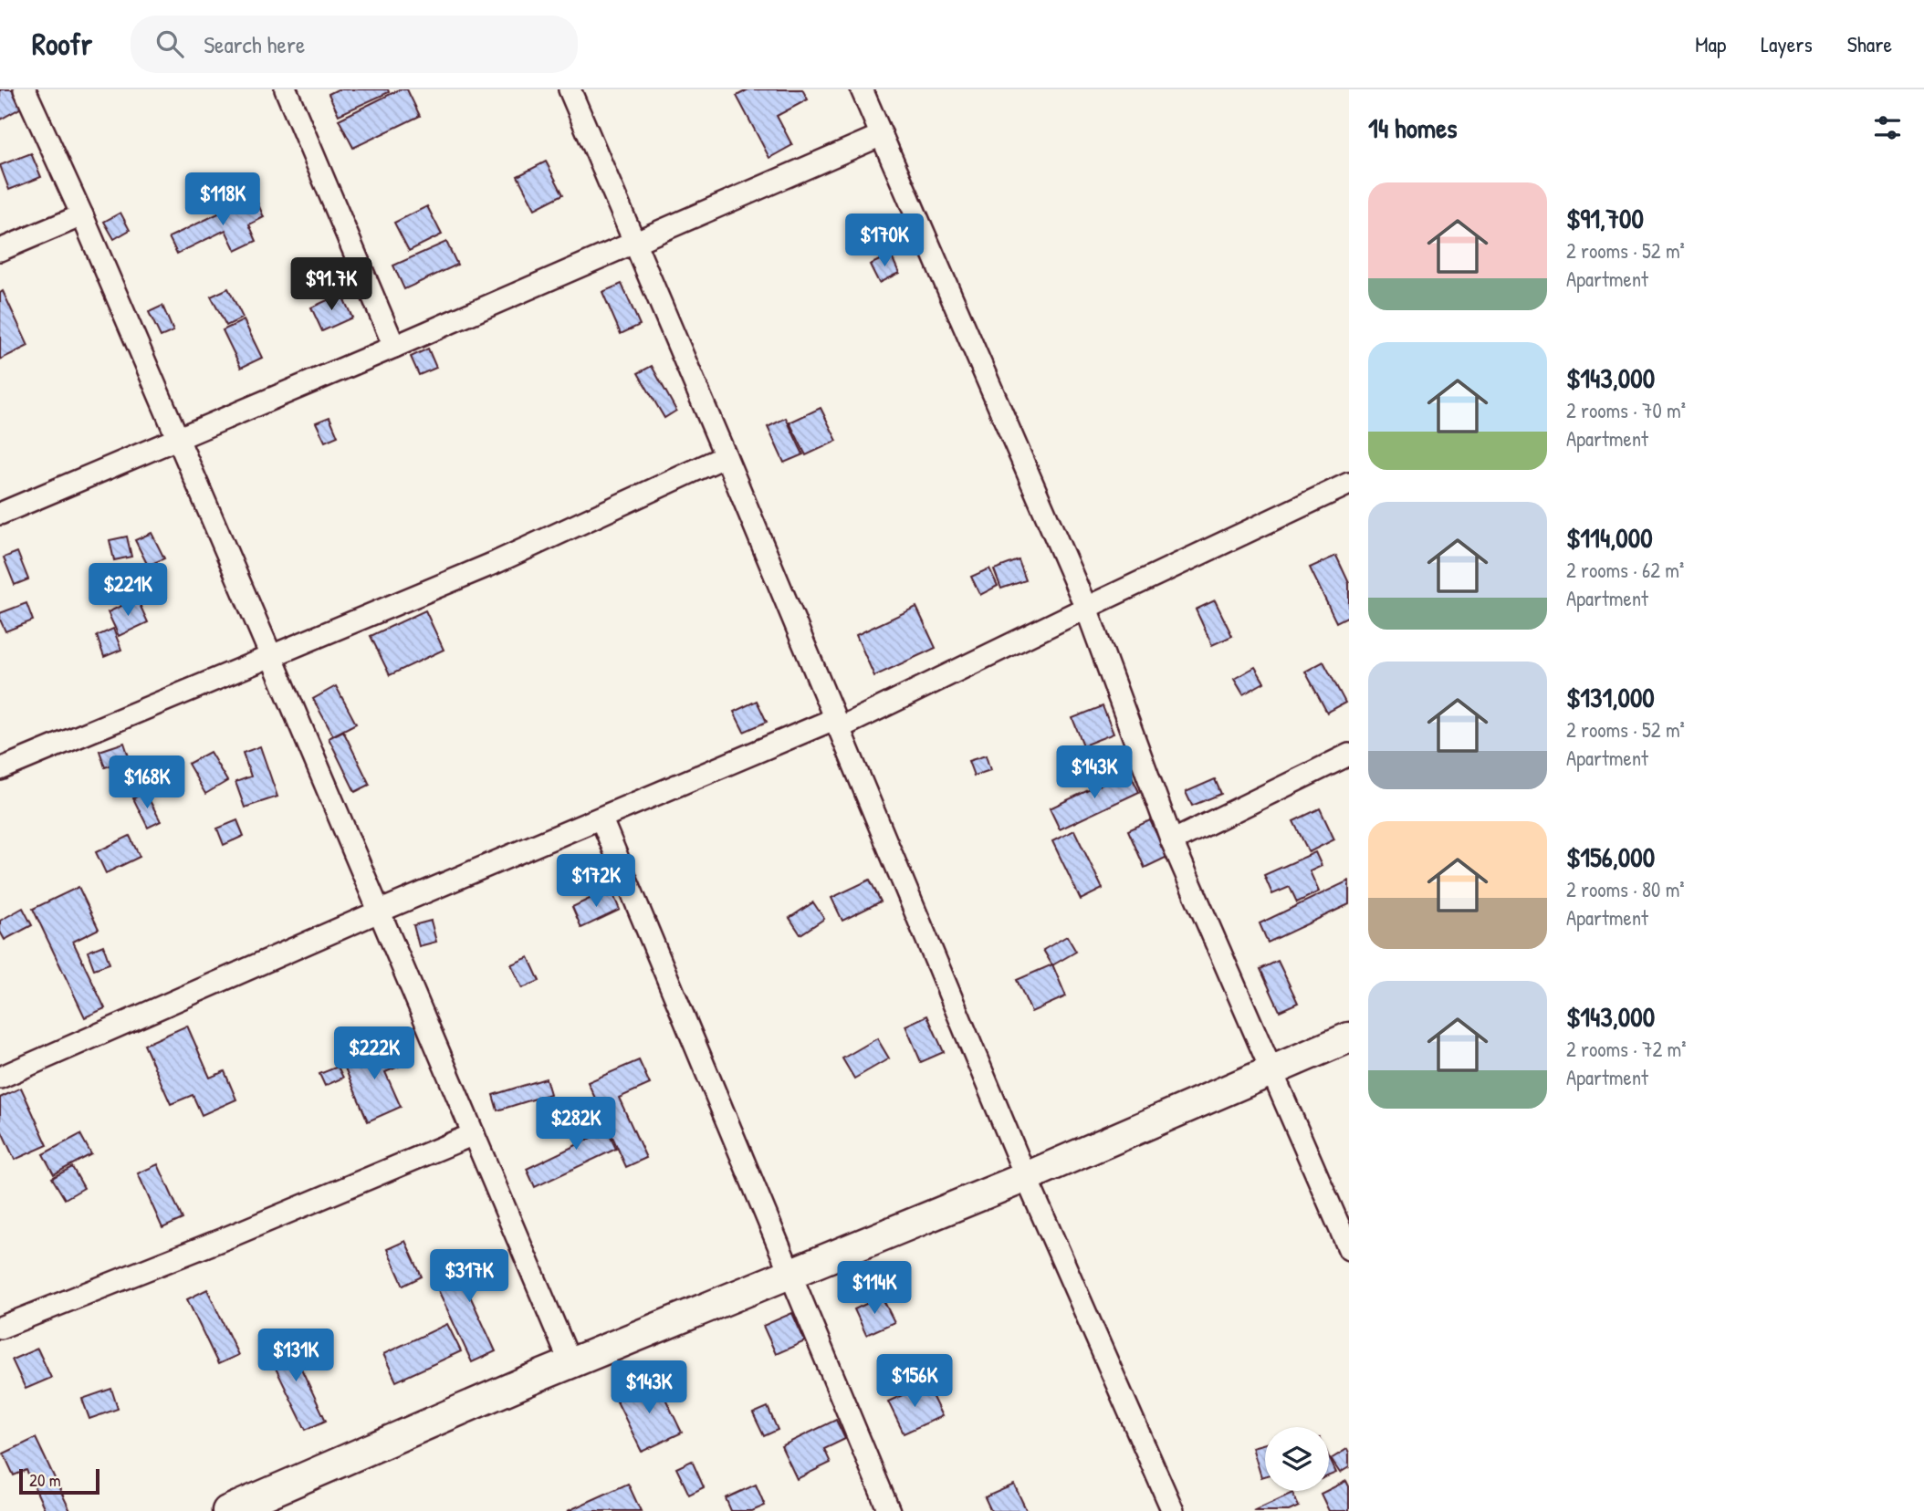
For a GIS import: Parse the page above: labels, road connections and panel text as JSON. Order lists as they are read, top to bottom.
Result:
{
  "scale_bar": "20 m",
  "page": {
    "header": "Roofr",
    "search": "Search here",
    "nav": ["Map", "Layers", "Share"],
    "heading": "14 homes",
    "list": [
      {
        "name": "$91,700",
        "note": "2 rooms · 52 m² · Apartment"
      },
      {
        "name": "$143,000",
        "note": "2 rooms · 70 m² · Apartment"
      },
      {
        "name": "$114,000",
        "note": "2 rooms · 62 m² · Apartment"
      },
      {
        "name": "$131,000",
        "note": "2 rooms · 52 m² · Apartment"
      },
      {
        "name": "$156,000",
        "note": "2 rooms · 80 m² · Apartment"
      },
      {
        "name": "$143,000",
        "note": "2 rooms · 72 m² · Apartment"
      }
    ],
    "price": [
      "$118K",
      "$170K",
      "$91.7K",
      "$221K",
      "$143K",
      "$168K",
      "$172K",
      "$222K",
      "$282K",
      "$317K",
      "$114K",
      "$131K",
      "$156K",
      "$143K"
    ],
    "scale": "20 m"
  }
}
